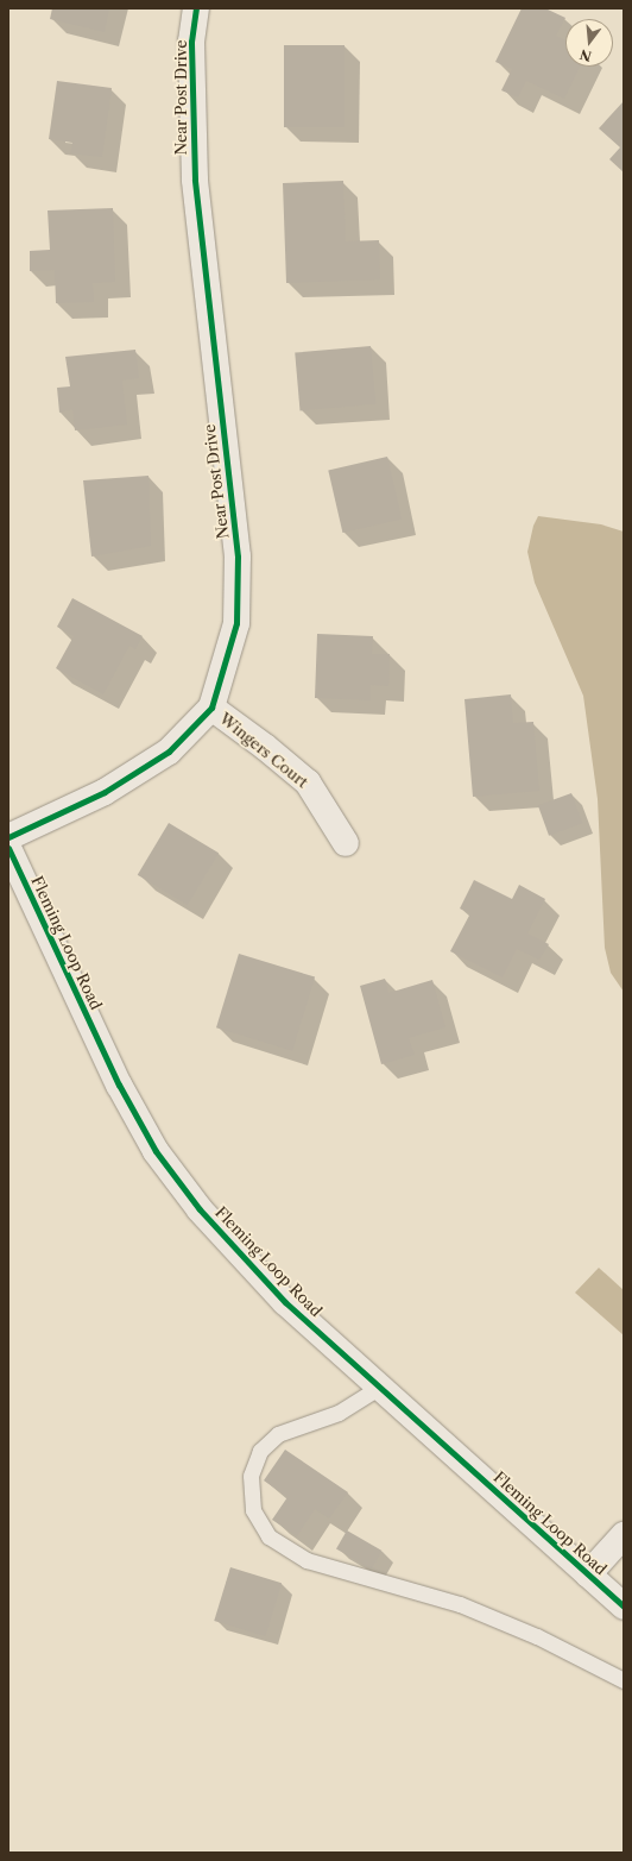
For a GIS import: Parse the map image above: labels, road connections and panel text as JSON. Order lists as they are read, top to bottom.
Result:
{
  "streets": {
    "street": ["Near Post Drive", "Wingers Court", "Fleming Loop Road"]
  },
  "crossings": [
    ["Near Post Drive", "Wingers Court"]
  ],
  "north": "bottom"
}
